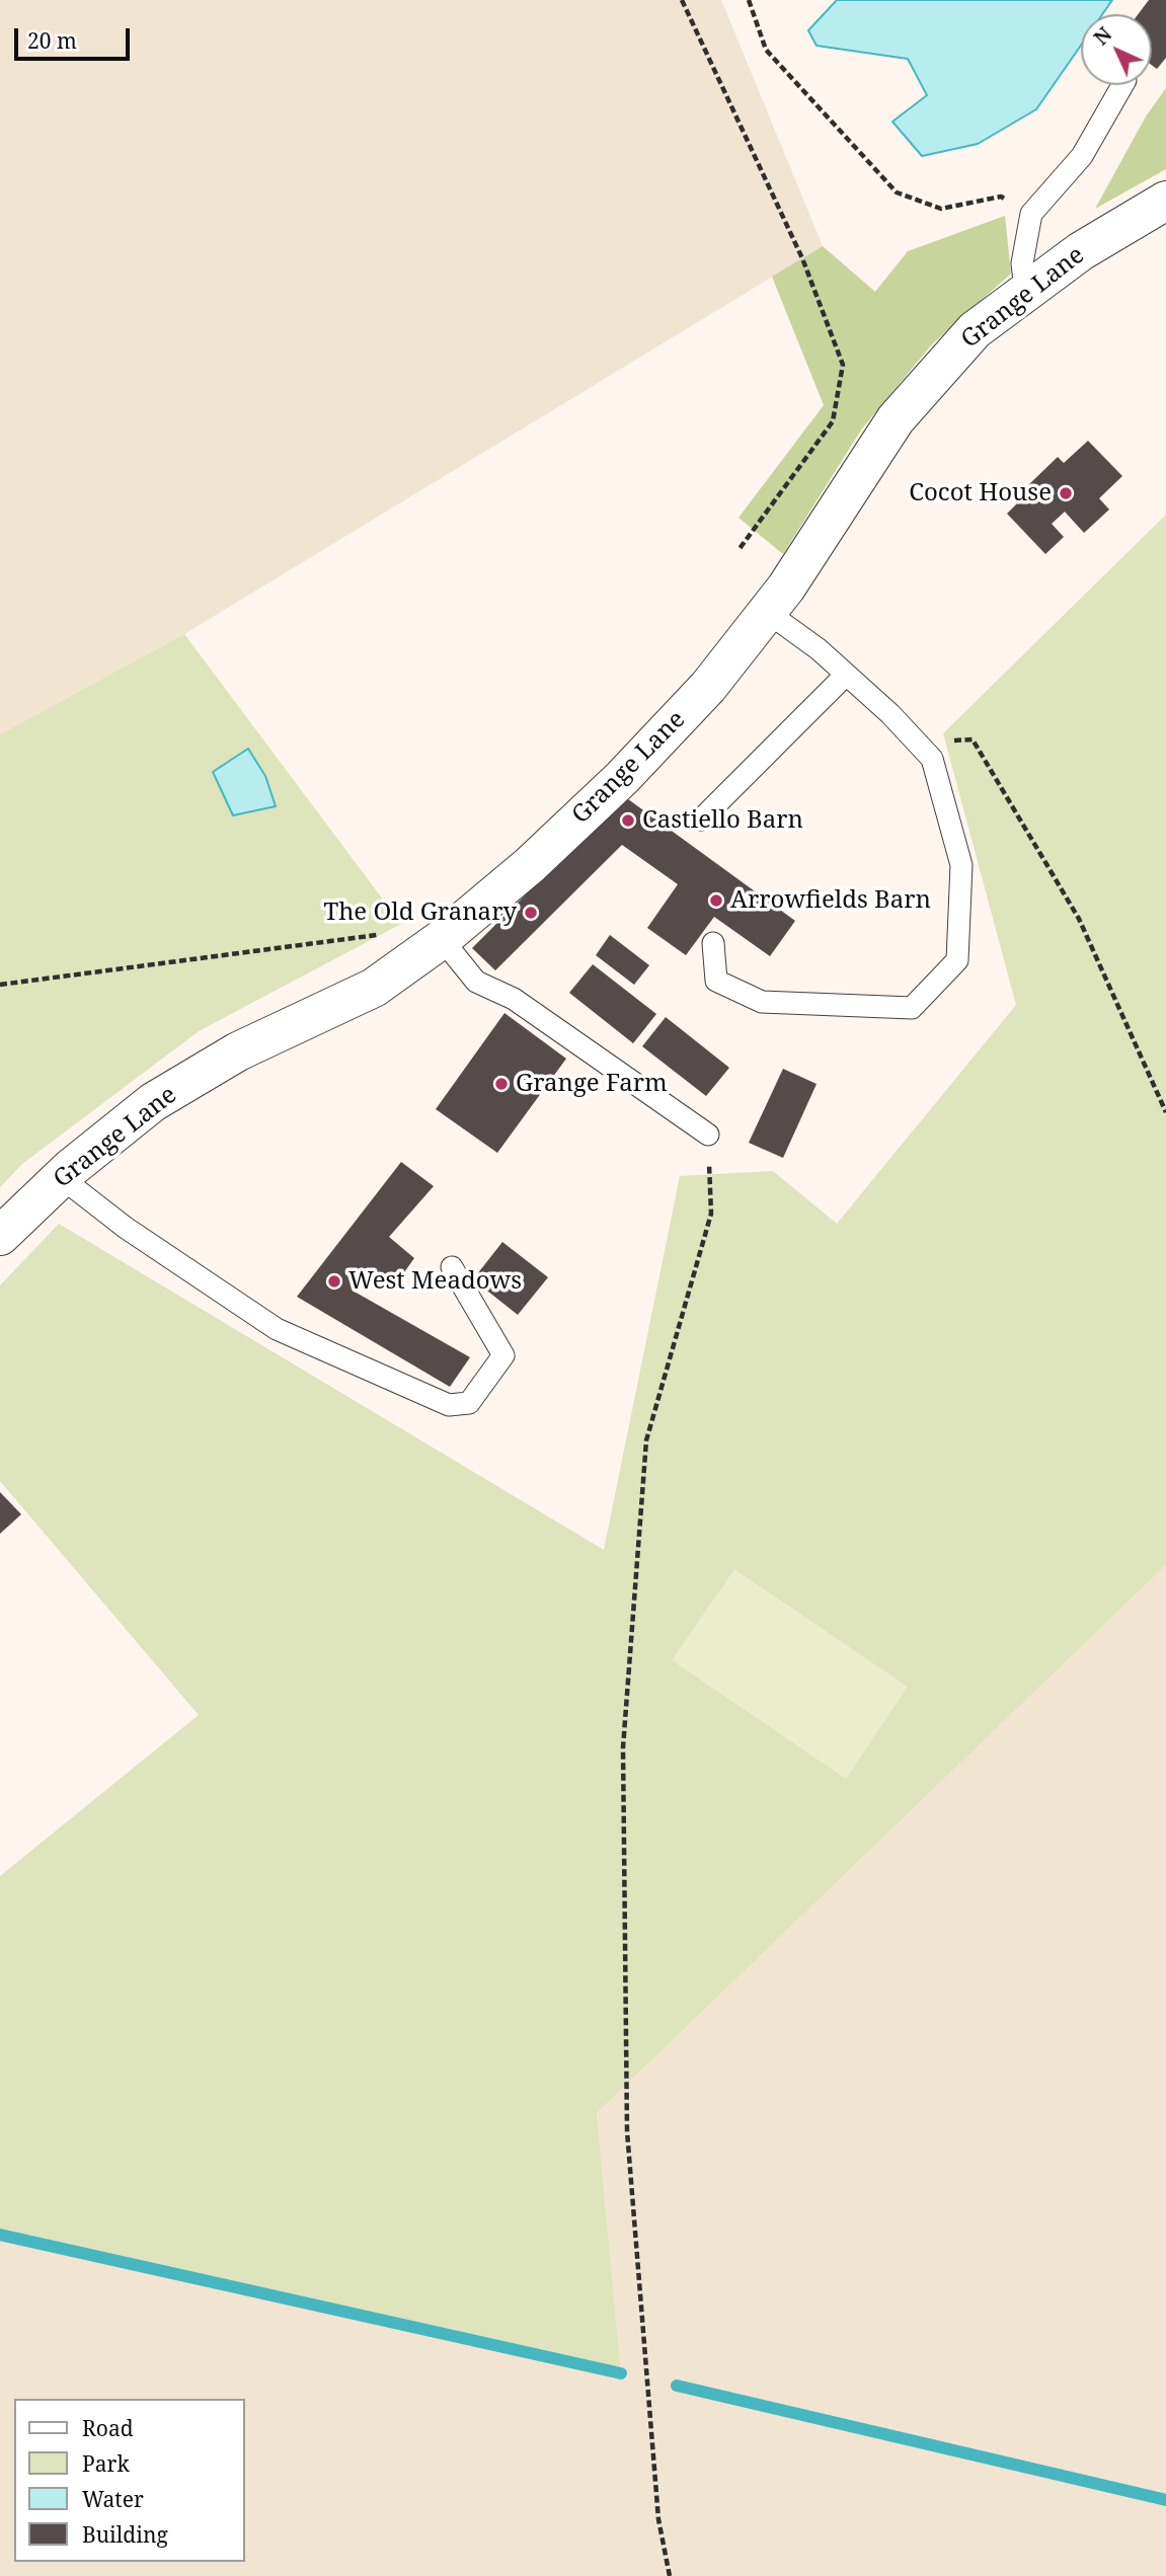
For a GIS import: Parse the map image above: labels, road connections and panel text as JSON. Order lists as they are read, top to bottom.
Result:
{
  "streets": {
    "street": ["Grange Lane"]
  },
  "places": [
    "Cocot House",
    "Castiello Barn",
    "Arrowfields Barn",
    "The Old Granary",
    "Grange Farm",
    "West Meadows"
  ],
  "legend": [
    "Road",
    "Park",
    "Water",
    "Building"
  ],
  "scale_bar": "20 m",
  "north": "top left"
}
